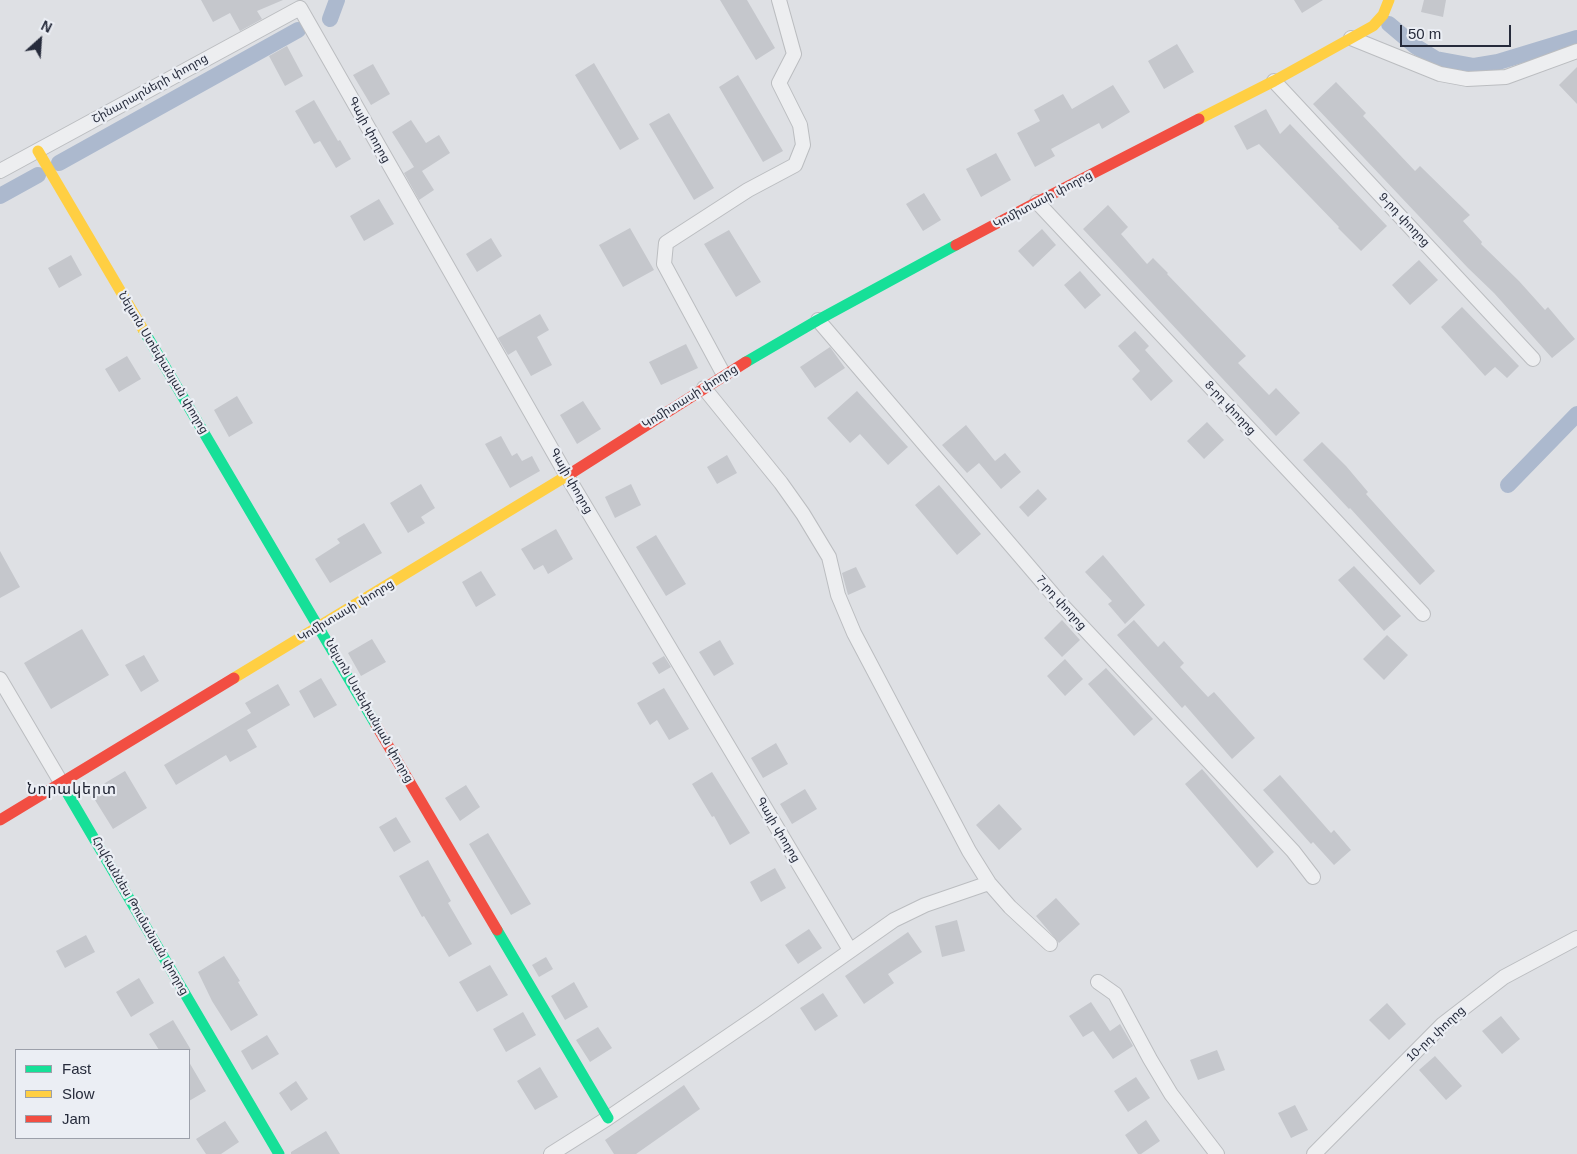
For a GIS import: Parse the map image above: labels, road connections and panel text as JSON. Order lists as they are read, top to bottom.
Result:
{
  "streets": {
    "street": [
      "Շինարարների փողոց",
      "Գայի փողոց",
      "Կոմիտասի փողոց",
      "9-րդ փողոց",
      "Նելսոն Ստեփանյան փողոց",
      "8-րդ փողոց",
      "7-րդ փողոց",
      "Հովհաննես Թումանյան փողոց",
      "10-րդ փողոց"
    ]
  },
  "crossings": [
    ["Շինարարների փողոց", "Գայի փողոց"],
    ["Շինարարների փողոց", "Նելսոն Ստեփանյան փողոց"],
    ["Գայի փողոց", "Կոմիտասի փողոց"],
    ["Կոմիտասի փողոց", "9-րդ փողոց"],
    ["Կոմիտասի փողոց", "Նելսոն Ստեփանյան փողոց"],
    ["Կոմիտասի փողոց", "8-րդ փողոց"],
    ["Կոմիտասի փողոց", "7-րդ փողոց"],
    ["Կոմիտասի փողոց", "Հովհաննես Թումանյան փողոց"]
  ],
  "districts": ["Նորակերտ"],
  "legend": ["Fast", "Slow", "Jam"],
  "scale_bar": "50 m",
  "north": "top right"
}
